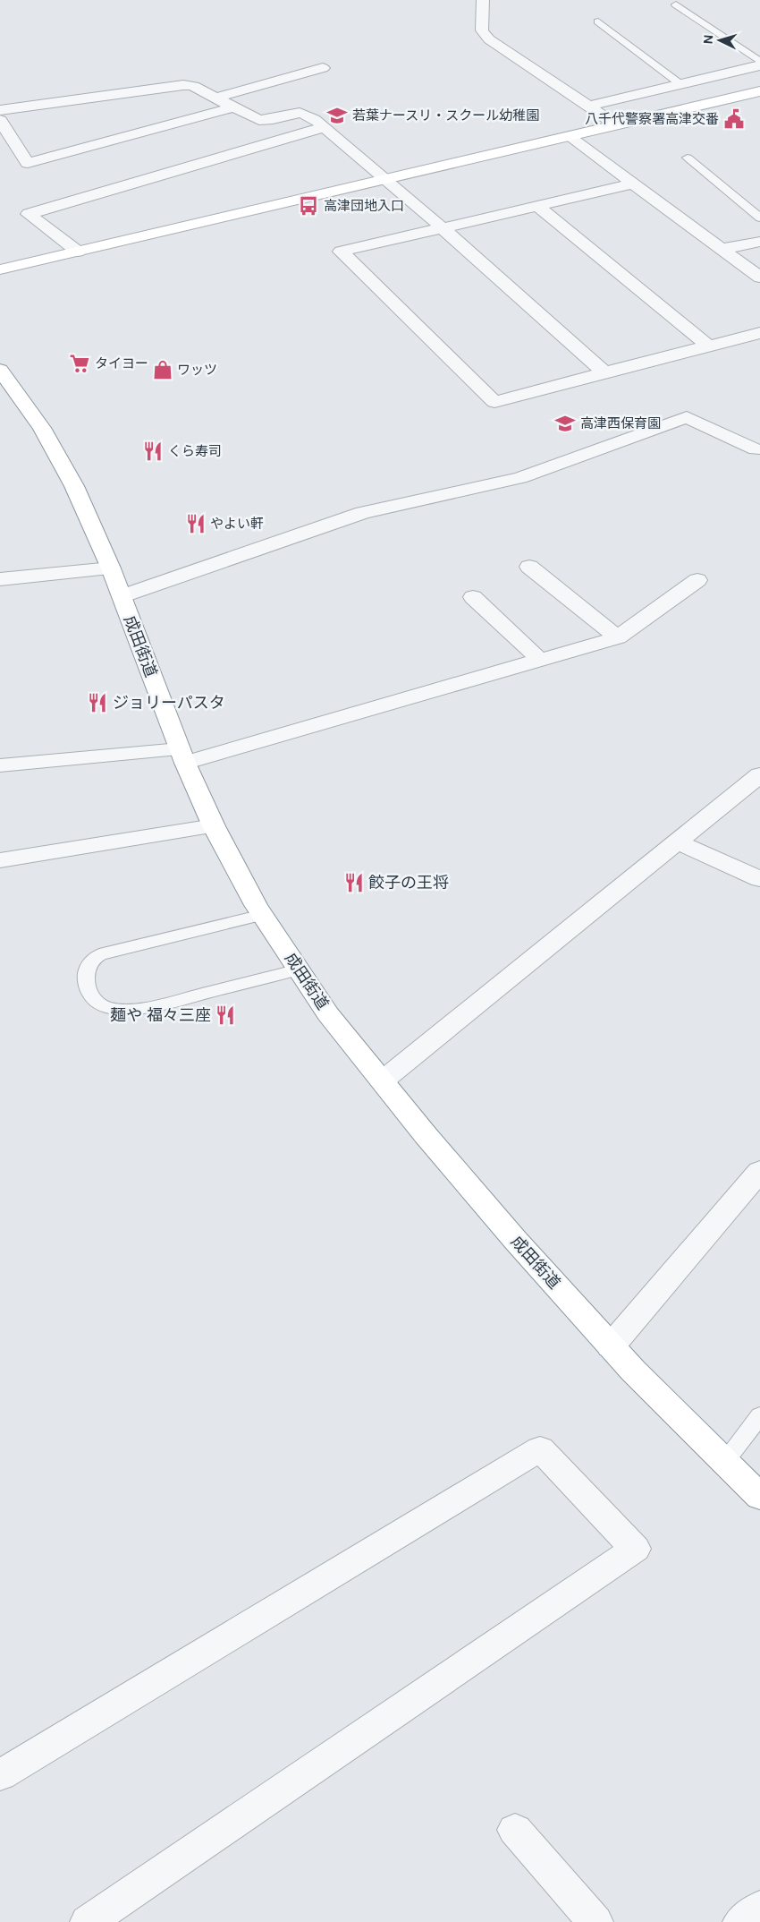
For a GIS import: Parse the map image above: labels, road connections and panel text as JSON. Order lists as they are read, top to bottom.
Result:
{
  "streets": {
    "main road": ["成田街道"]
  },
  "places": {
    "school or university": ["若葉ナースリ・スクール幼稚園", "高津西保育園"],
    "public building": ["八千代警察署高津交番"],
    "bus stop": ["高津団地入口"],
    "supermarket": ["タイヨー"],
    "shop": ["ワッツ"],
    "restaurant": [
      "くら寿司",
      "やよい軒",
      "ジョリーパスタ",
      "餃子の王将",
      "麺や 福々三座"
    ]
  },
  "north": "left"
}
